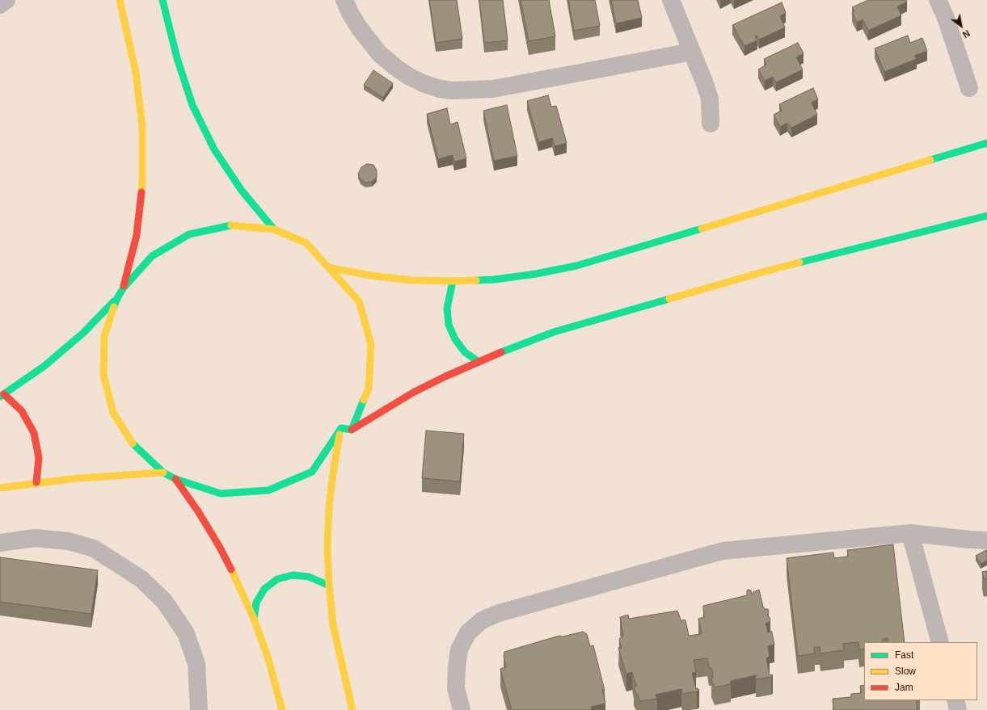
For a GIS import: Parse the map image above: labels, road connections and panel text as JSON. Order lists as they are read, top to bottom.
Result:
{
  "legend": ["Fast", "Slow", "Jam"],
  "north": "bottom right"
}
